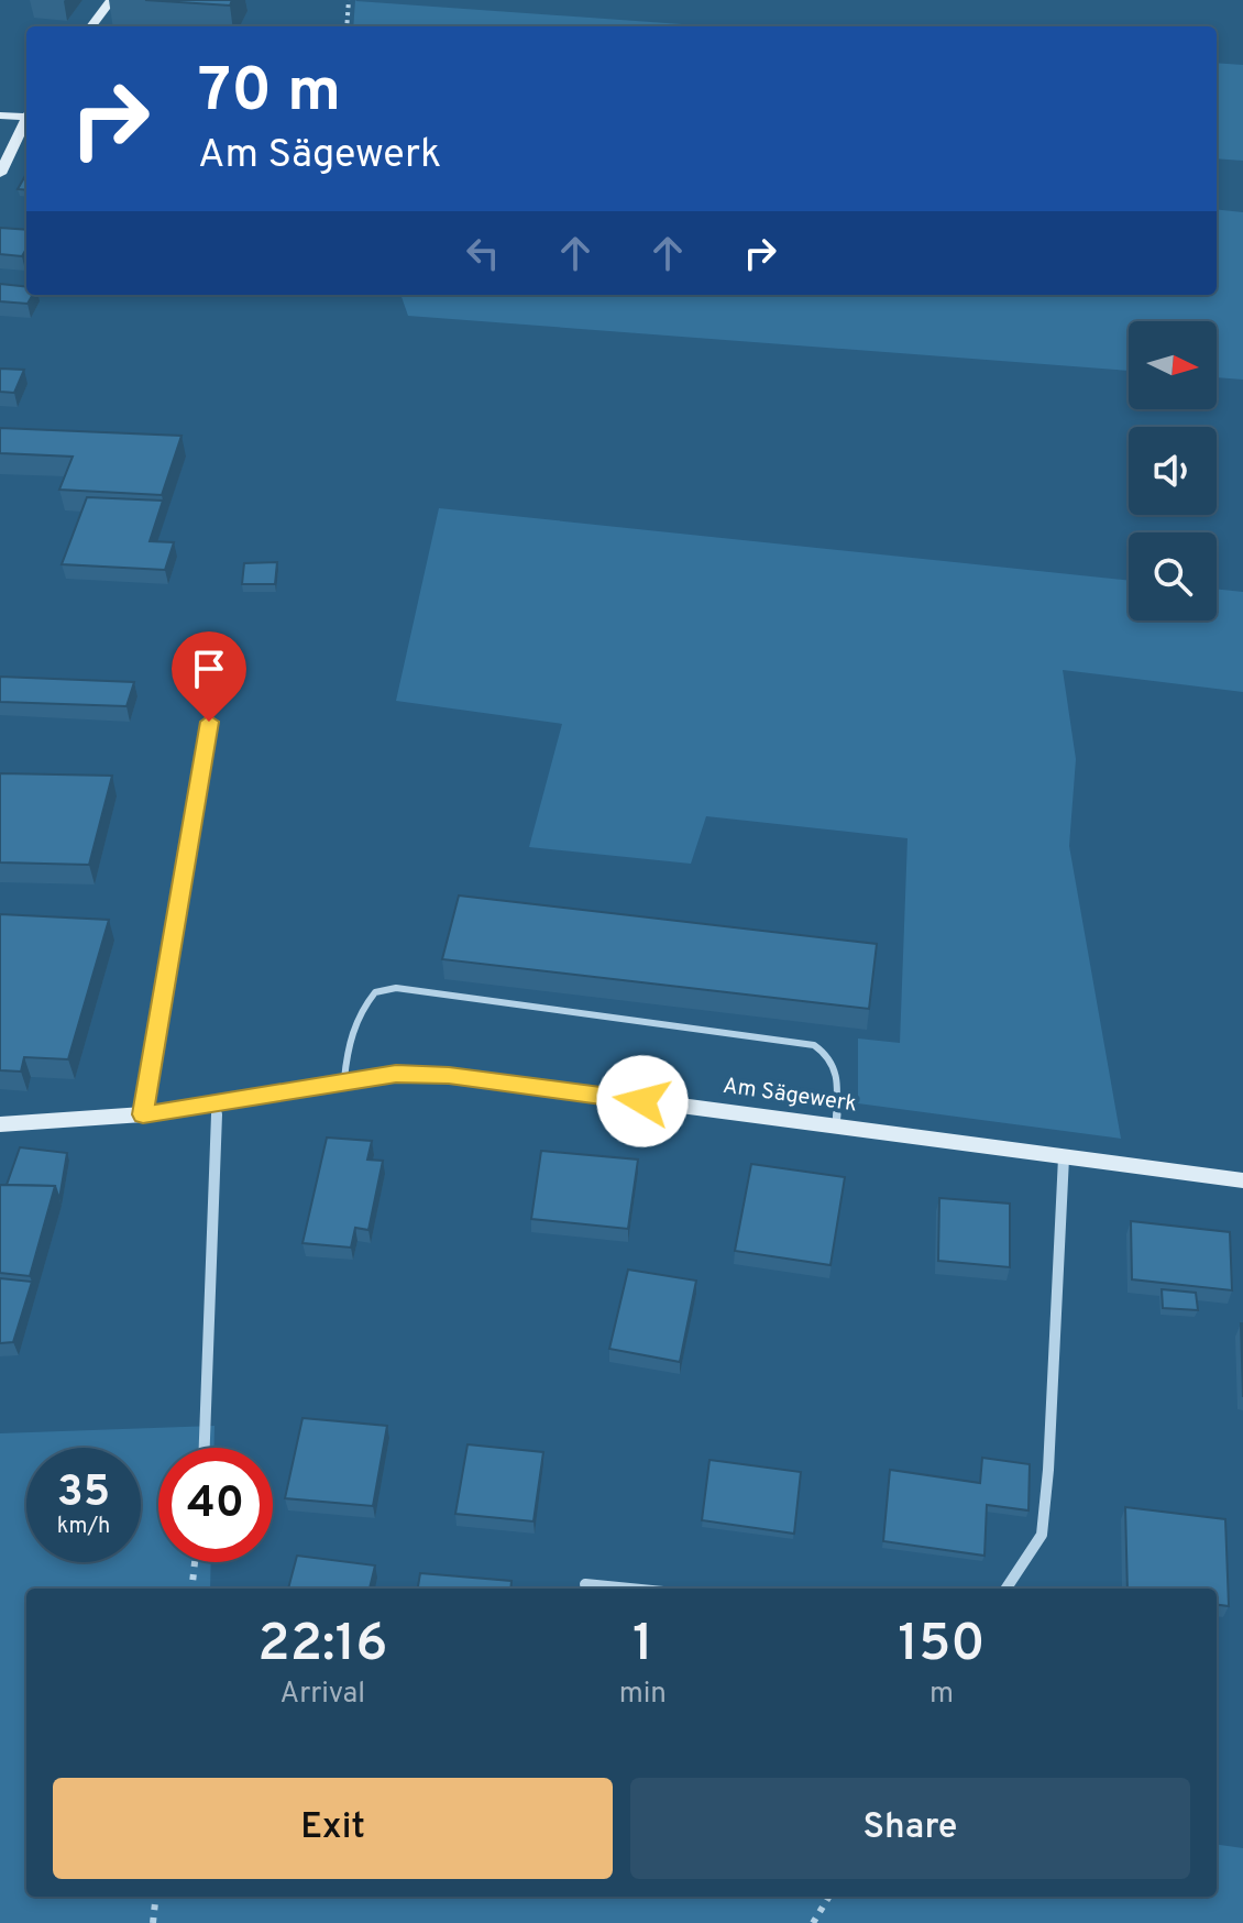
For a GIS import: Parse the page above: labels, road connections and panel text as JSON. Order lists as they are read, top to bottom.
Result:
{
  "streets": {
    "street": ["Am Sägewerk"]
  },
  "north": "right",
  "page": {
    "turn": ["70 m", "Am Sägewerk"],
    "speed": "35 km/h",
    "limit": "40",
    "eta": [
      "22:16",
      "Arrival",
      "1",
      "min",
      "150",
      "m"
    ],
    "buttons": ["Exit", "Share"]
  }
}
